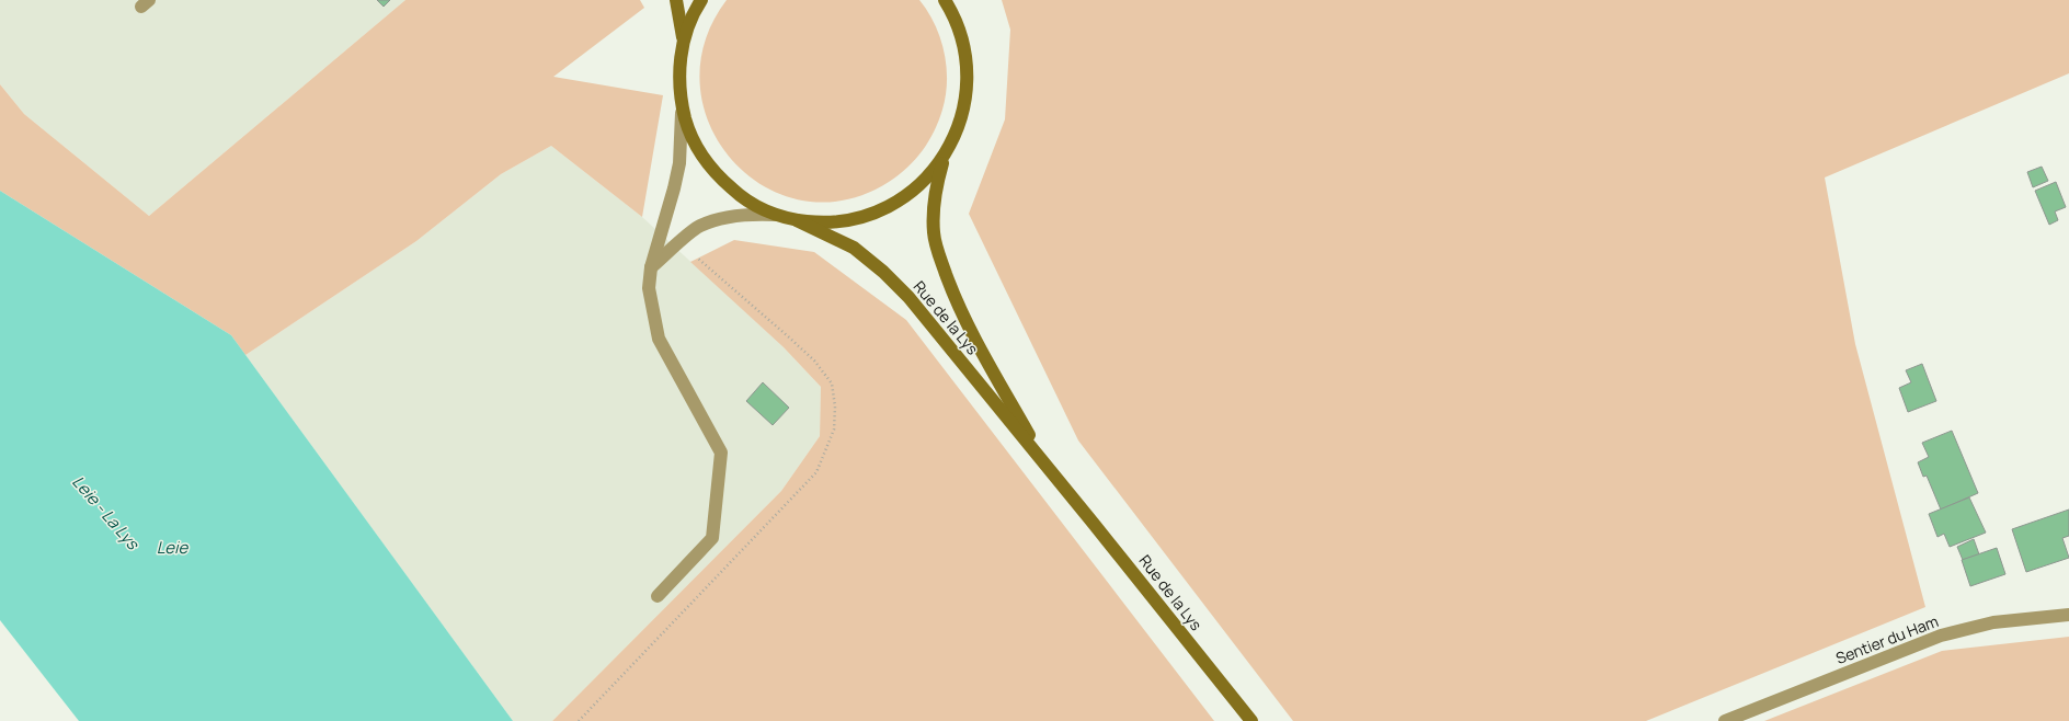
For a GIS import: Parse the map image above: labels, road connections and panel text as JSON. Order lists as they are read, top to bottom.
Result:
{
  "streets": {
    "main road": ["Rue de la Lys"],
    "street": ["Sentier du Ham"]
  },
  "water": ["Leie - La Lys", "Leie"]
}
